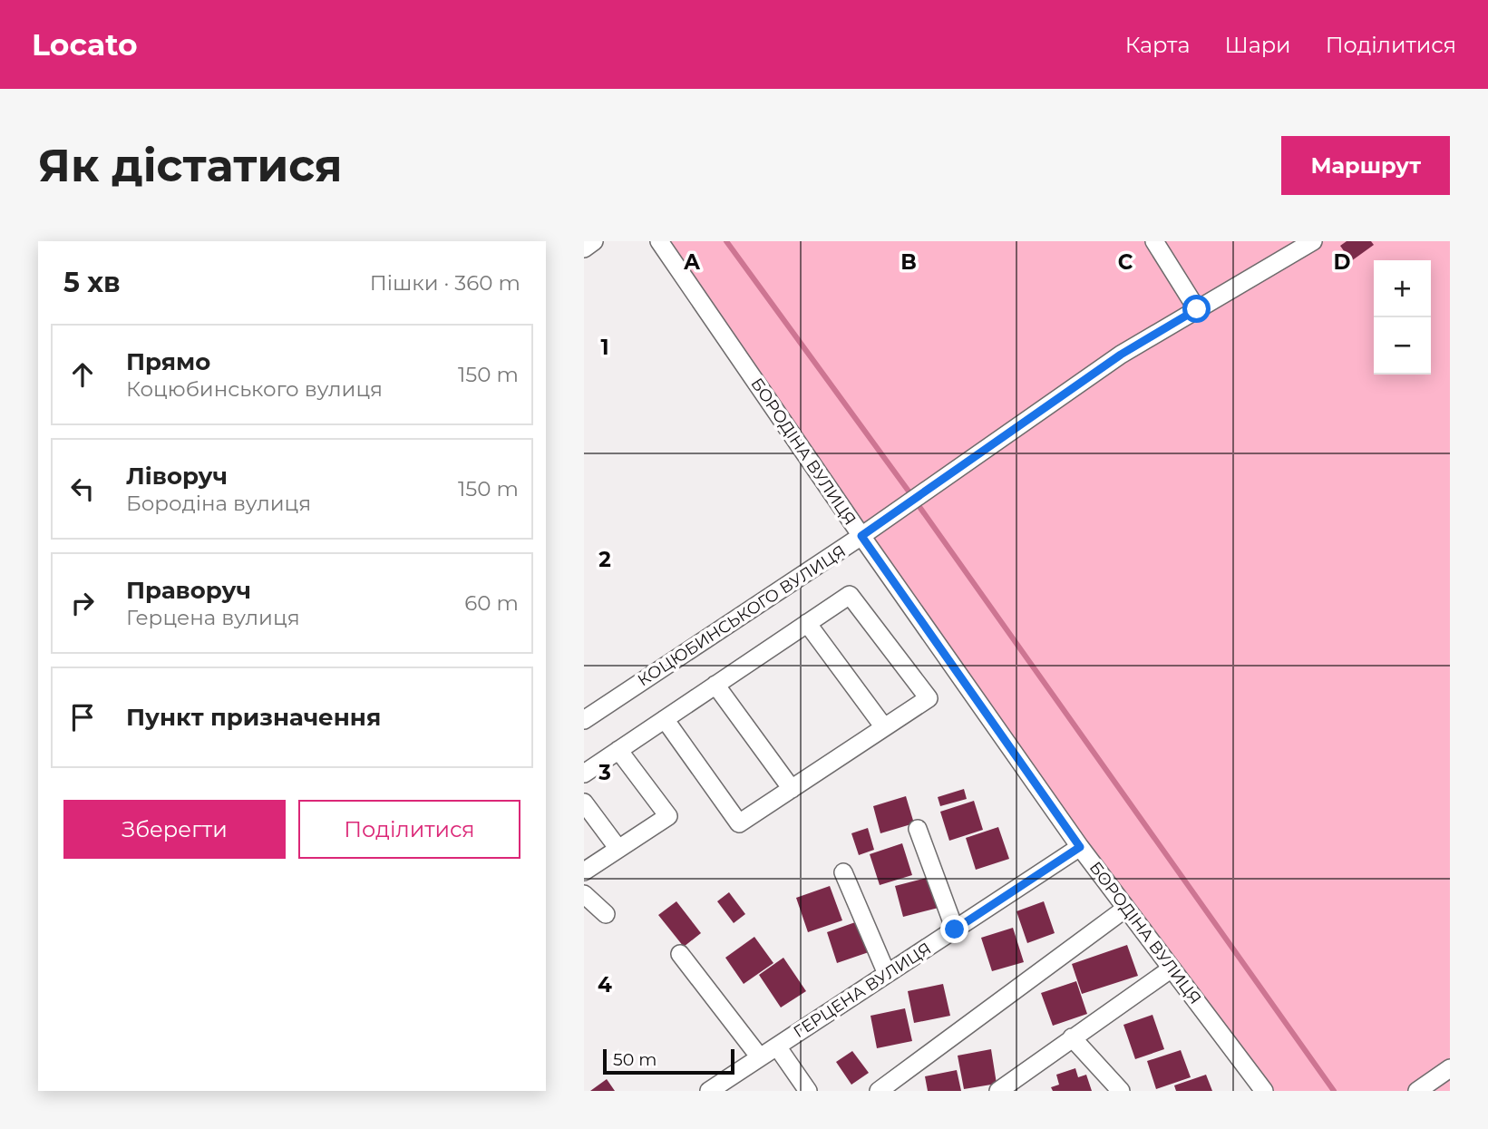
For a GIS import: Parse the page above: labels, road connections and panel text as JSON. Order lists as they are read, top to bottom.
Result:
{
  "streets": {
    "street": ["БОРОДІНА ВУЛИЦЯ", "КОЦЮБИНСЬКОГО ВУЛИЦЯ", "ГЕРЦЕНА ВУЛИЦЯ"]
  },
  "crossings": [
    ["БОРОДІНА ВУЛИЦЯ", "КОЦЮБИНСЬКОГО ВУЛИЦЯ"],
    ["БОРОДІНА ВУЛИЦЯ", "ГЕРЦЕНА ВУЛИЦЯ"]
  ],
  "scale_bar": "50 m",
  "page": {
    "header": "Locato",
    "nav": ["Карта", "Шари", "Поділитися"],
    "buttons": [
      "Маршрут",
      ["Зберегти", "Поділитися"]
    ],
    "title": "Як дістатися",
    "heading": ["5 хв", "Пішки · 360 m"],
    "map_buttons": ["+", "−"],
    "list": [
      ["Прямо", "Коцюбинського вулиця", "150 m"],
      ["Ліворуч", "Бородіна вулиця", "150 m"],
      ["Праворуч", "Герцена вулиця", "60 m"],
      "Пункт призначення"
    ],
    "scale": "50 m"
  },
  "grid": {
    "columns": [
      "A",
      "B",
      "C",
      "D"
    ],
    "rows": [
      "1",
      "2",
      "3",
      "4"
    ]
  }
}
